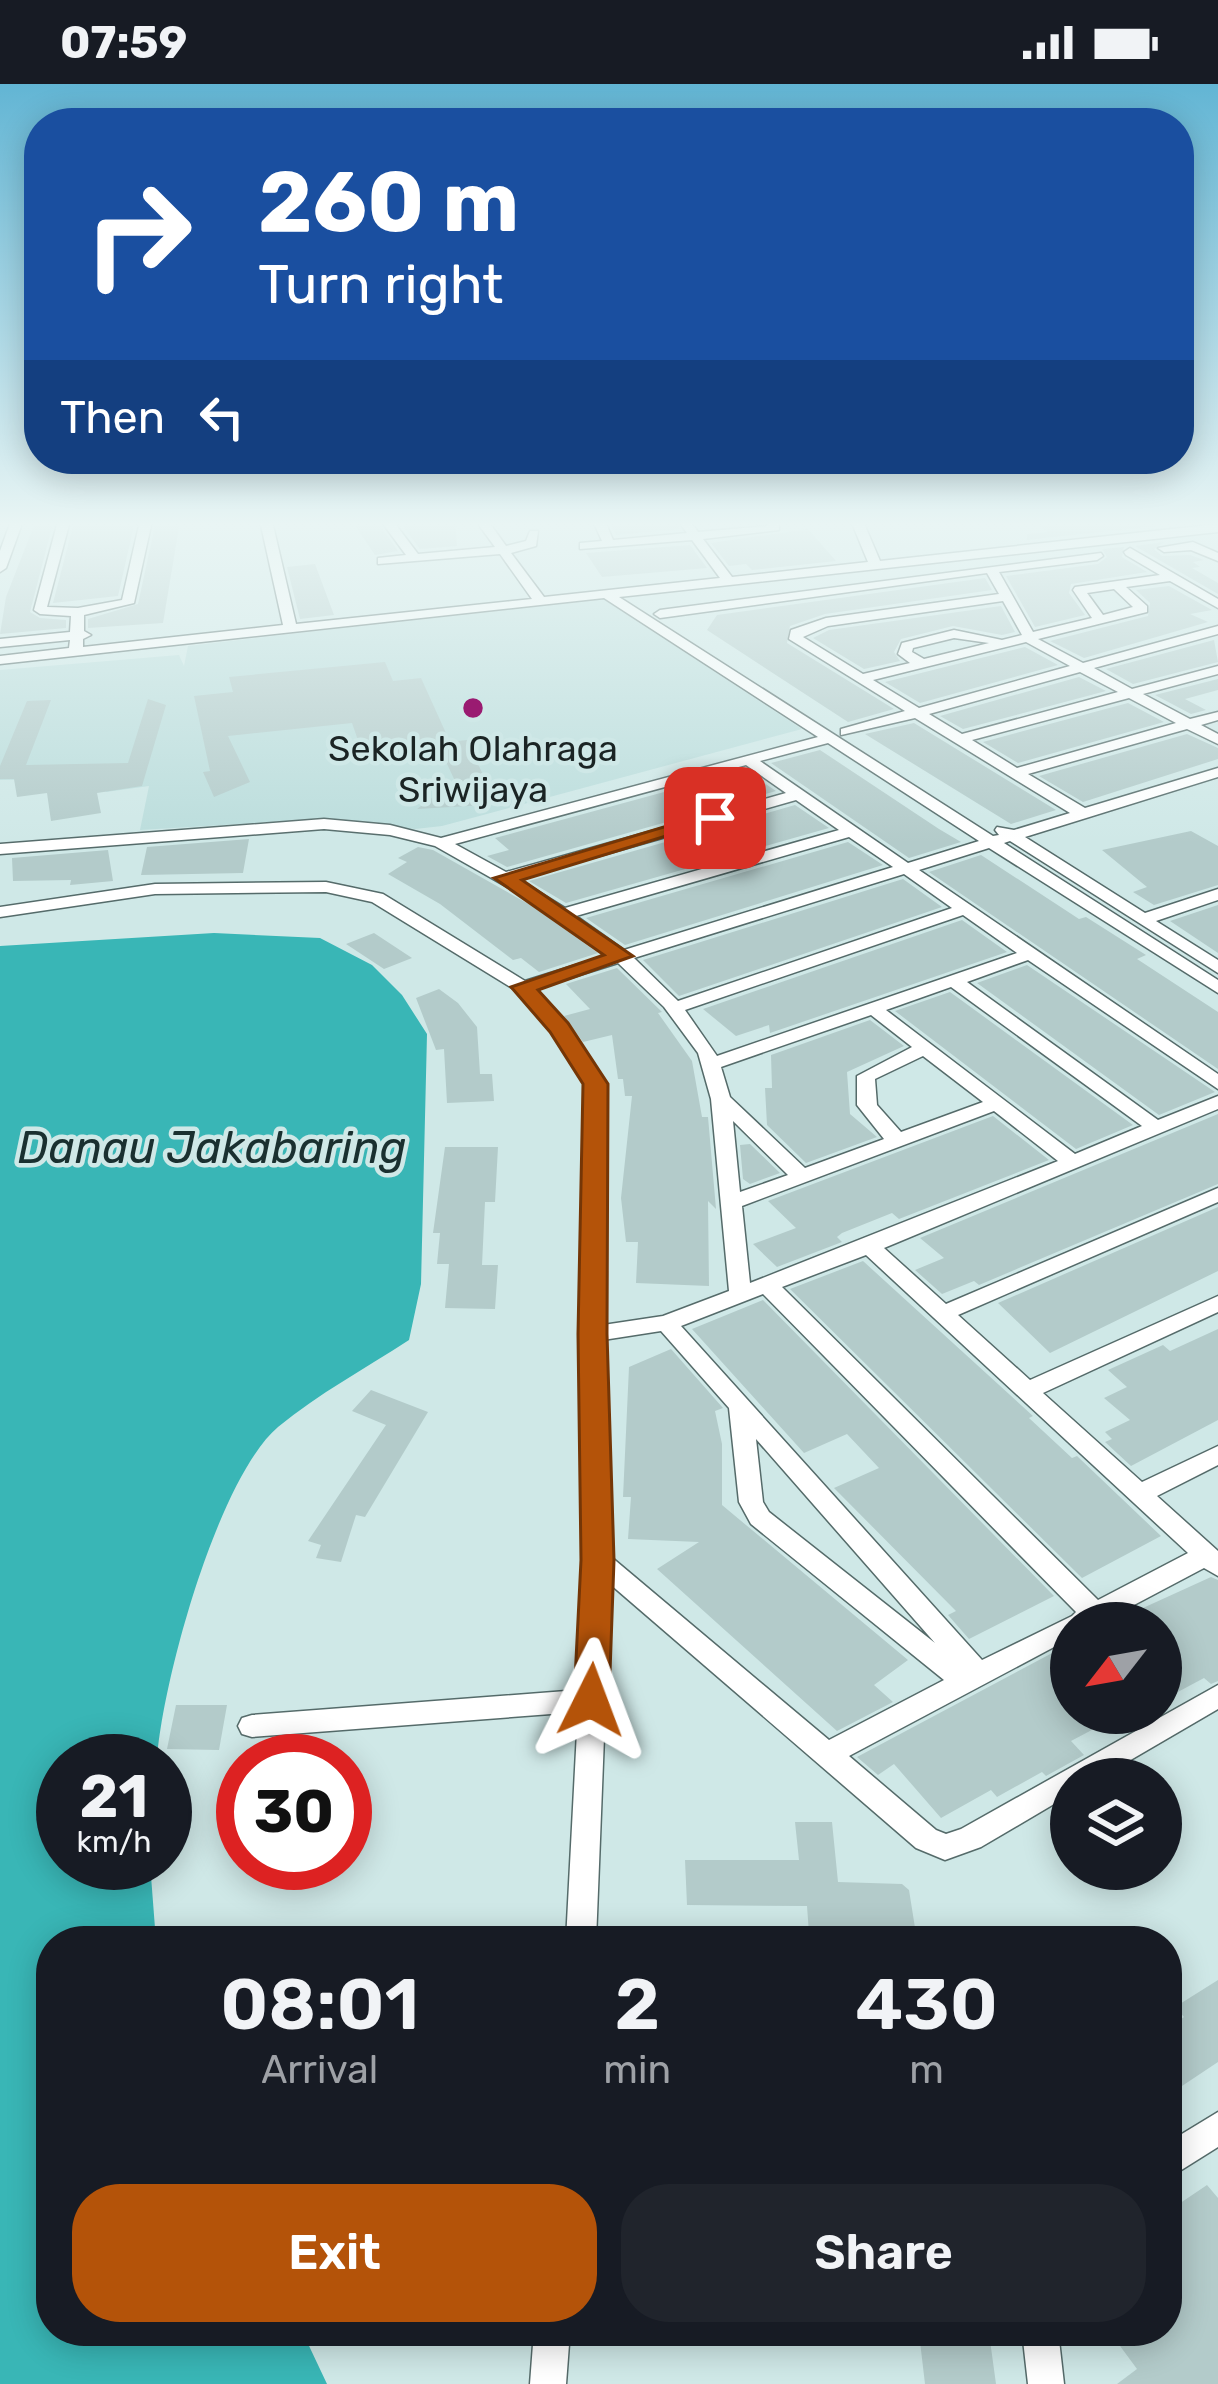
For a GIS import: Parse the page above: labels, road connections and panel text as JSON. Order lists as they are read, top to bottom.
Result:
{
  "water": ["Danau Jakabaring"],
  "places": ["Sekolah Olahraga Sriwijaya"],
  "north": "bottom left",
  "page": {
    "status": "07:59",
    "turn": ["260 m", "Turn right"],
    "then": "Then",
    "speed": "21 km/h",
    "limit": "30",
    "eta": [
      "08:01",
      "Arrival",
      "2",
      "min",
      "430",
      "m"
    ],
    "buttons": ["Exit", "Share"]
  }
}
